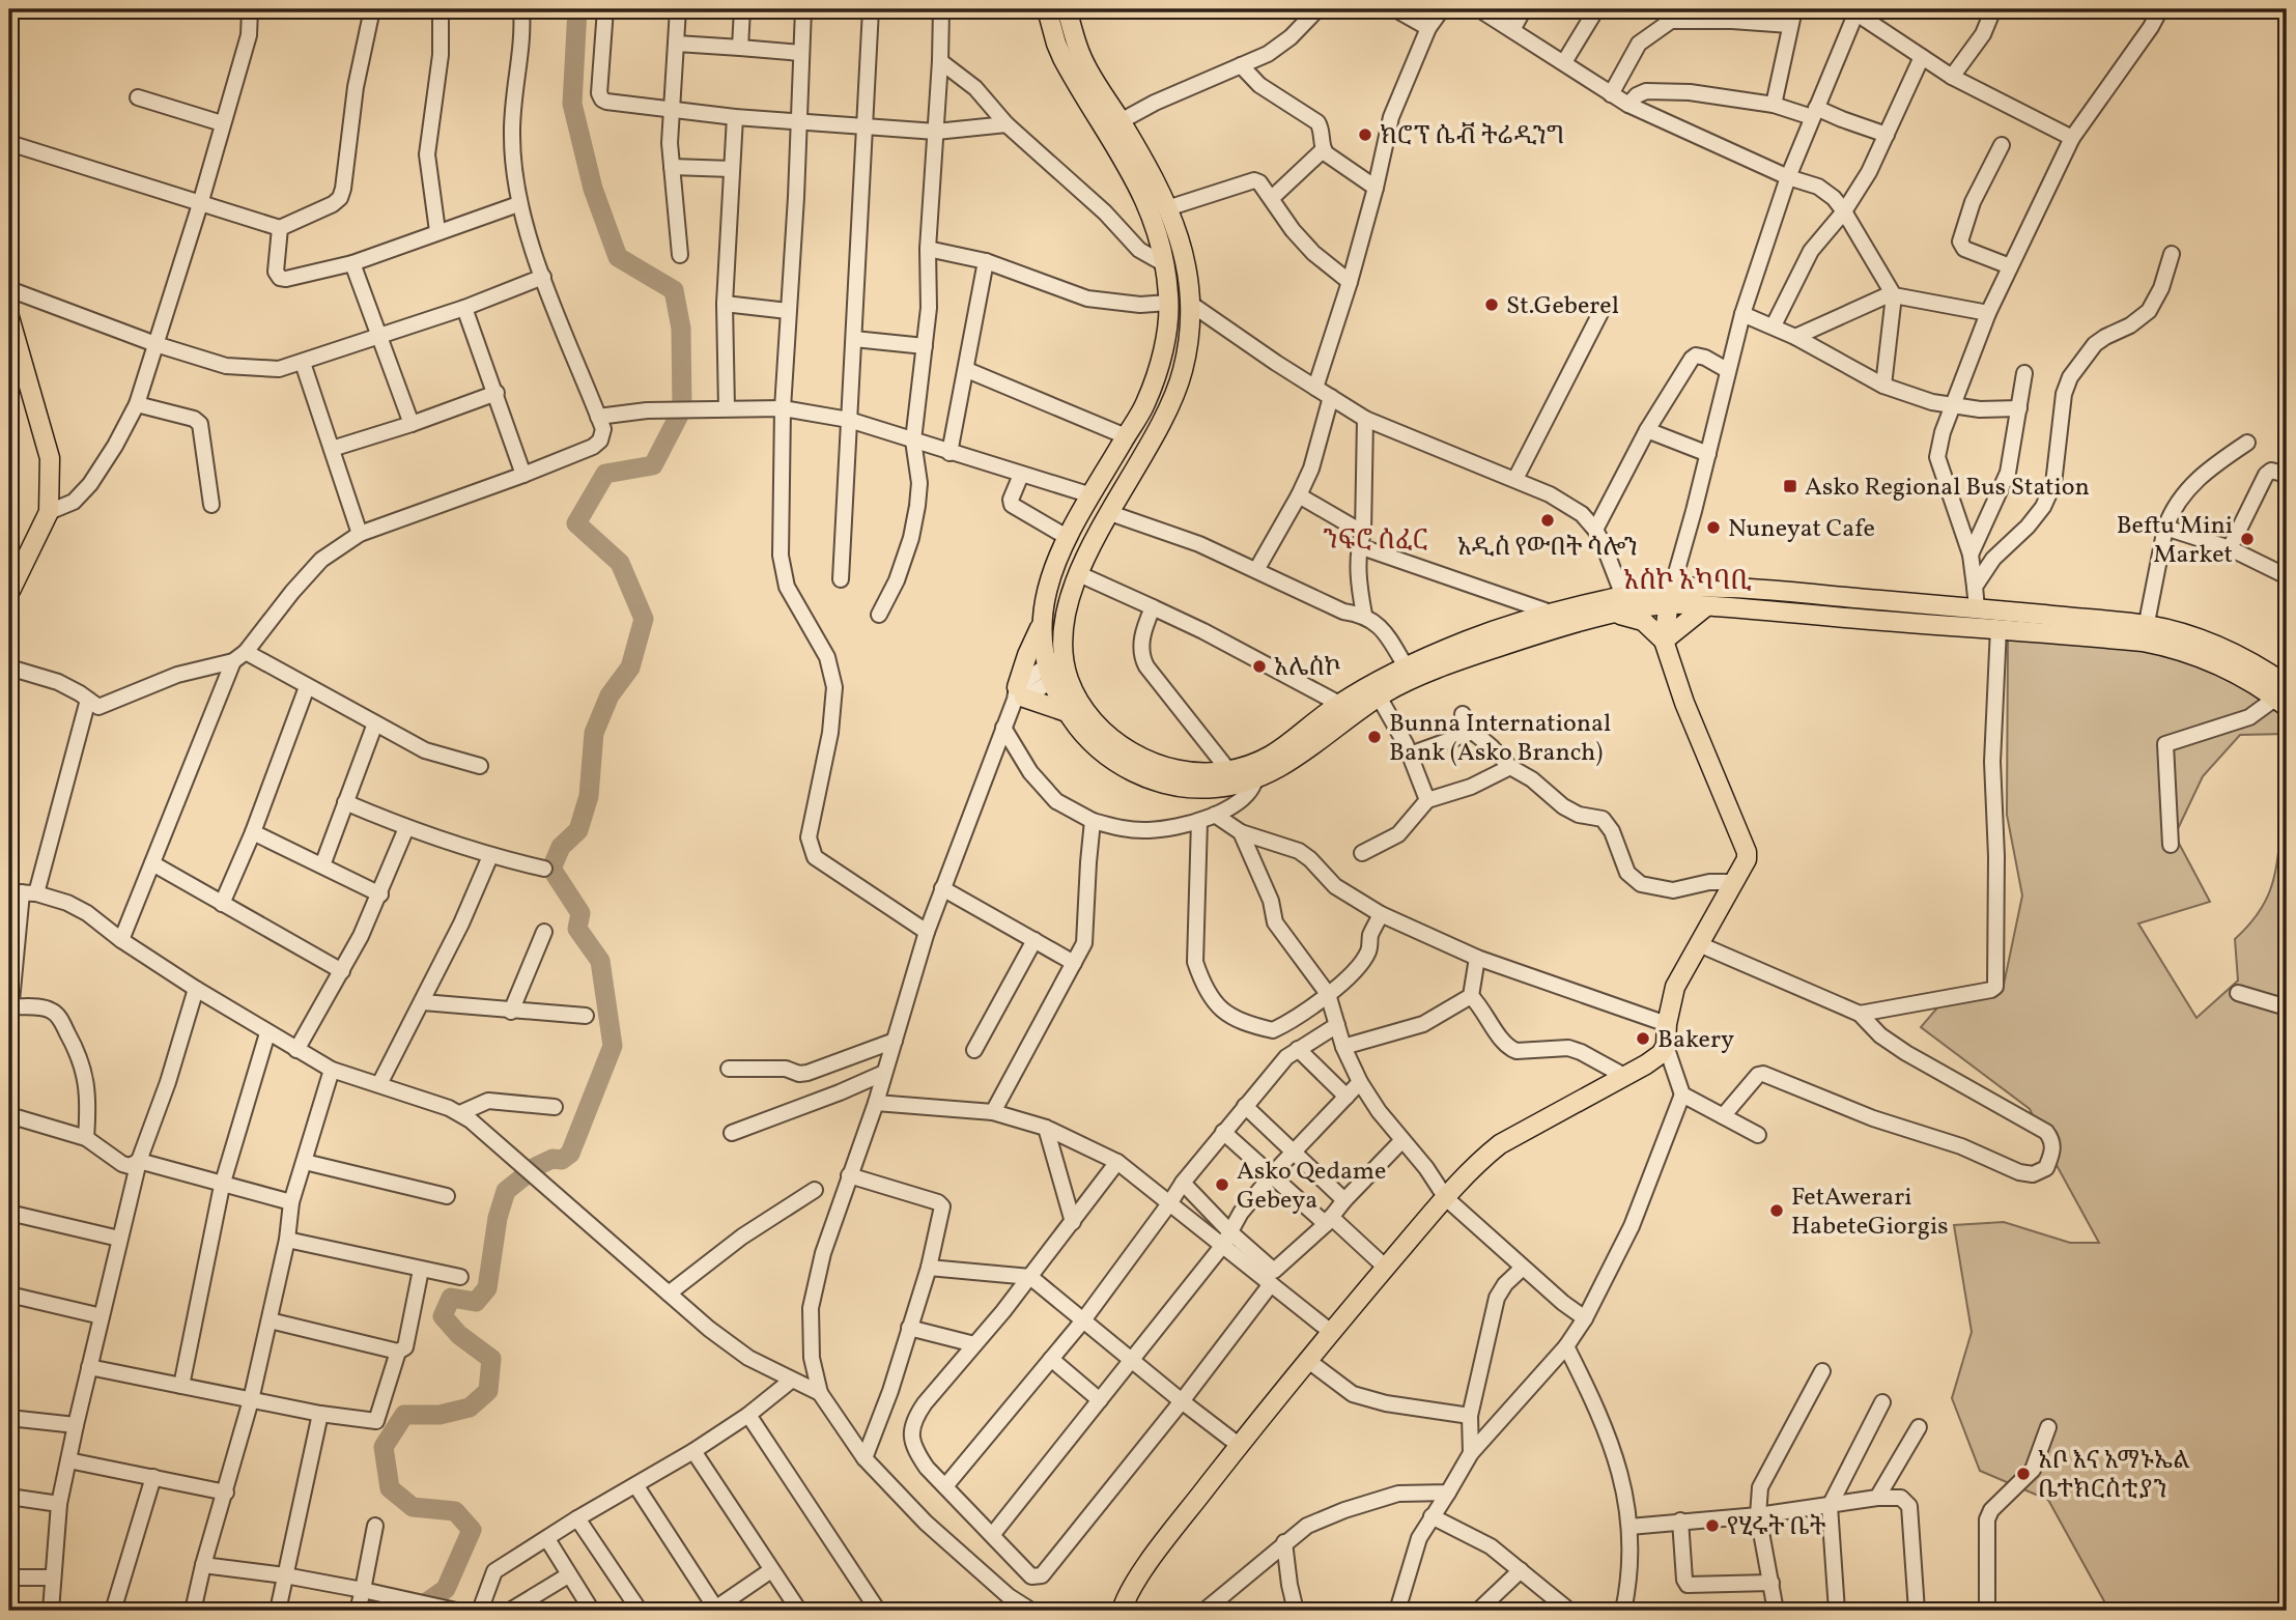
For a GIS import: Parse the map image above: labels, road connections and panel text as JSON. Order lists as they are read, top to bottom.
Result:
{
  "districts": ["ንፍሮ ሰፈር", "አስኮ አካባቢ"],
  "places": {
    "other": [
      "ክሮፕ ሴቭ ትሬዲንግ",
      "St.Geberel",
      "አዲስ የውበት ሳሎን",
      "Nuneyat Cafe",
      "Beftu Mini Market",
      "አሌስኮ",
      "Bunna International Bank (Asko Branch)",
      "Bakery",
      "Asko Qedame Gebeya",
      "FetAwerari HabeteGiorgis",
      "አቦ እና አማኑኤል ቤተክርስቲያን",
      "የሂሩት ቤት"
    ],
    "transit": ["Asko Regional Bus Station"]
  }
}
